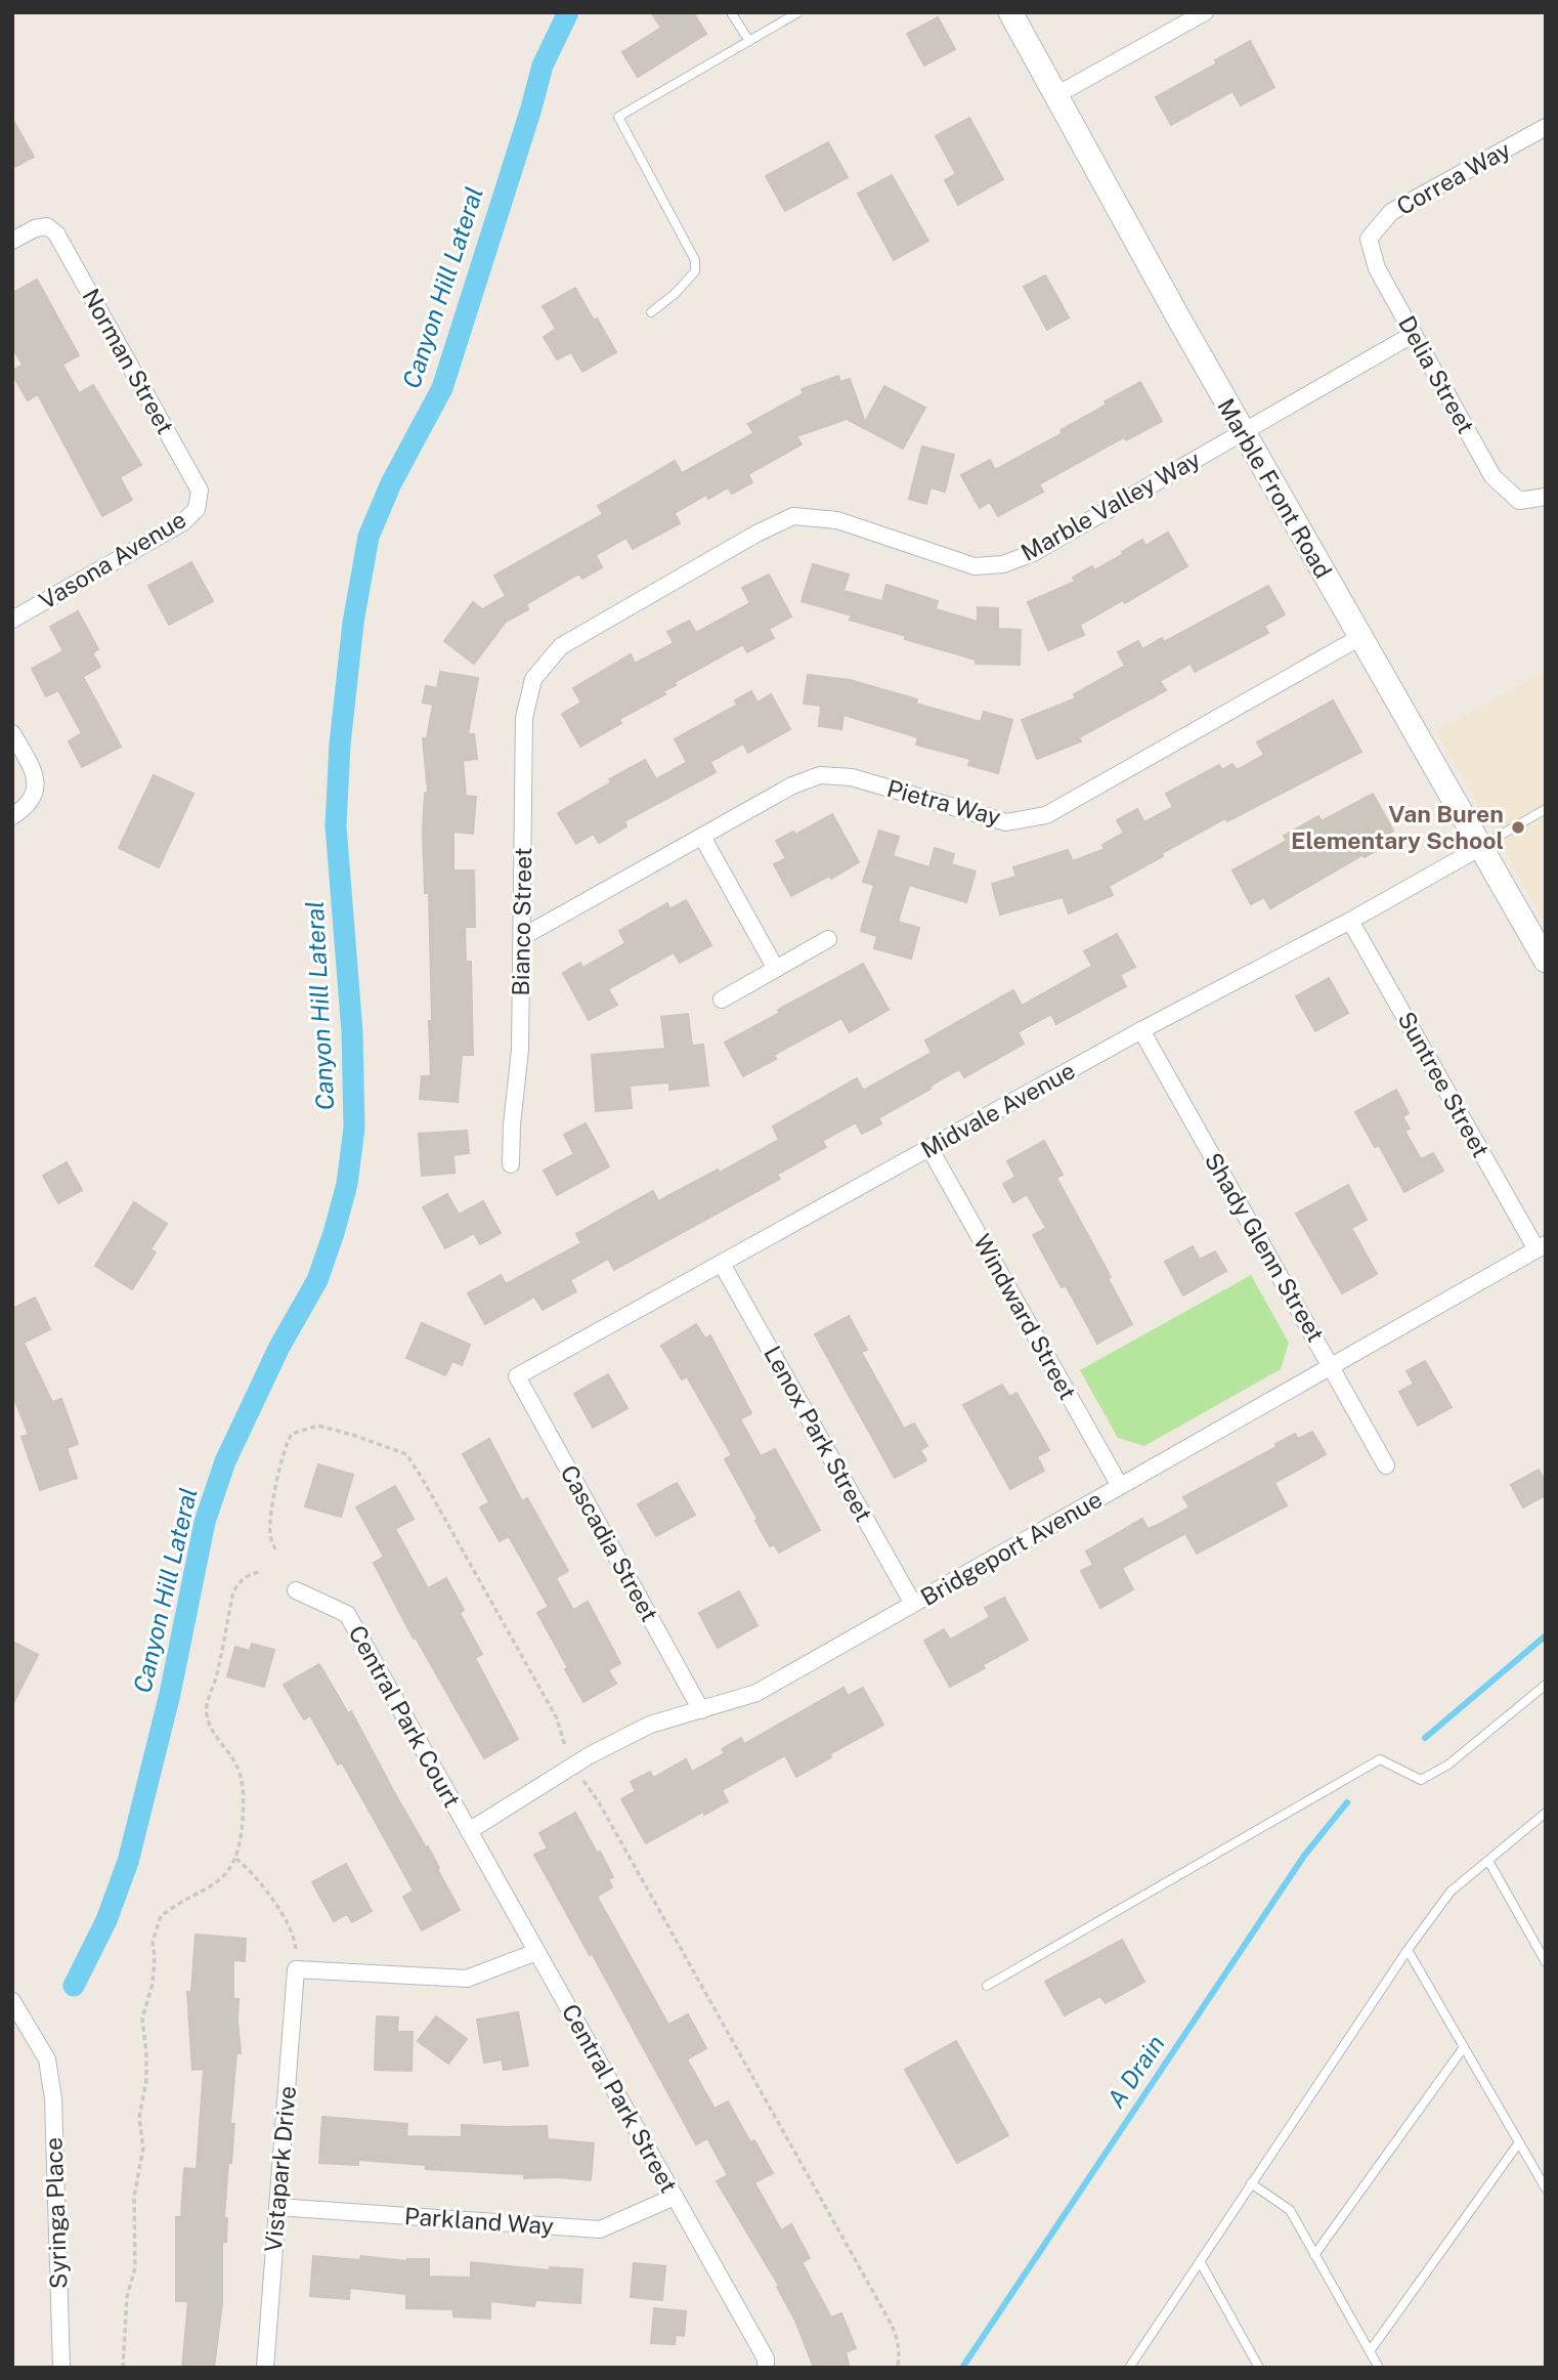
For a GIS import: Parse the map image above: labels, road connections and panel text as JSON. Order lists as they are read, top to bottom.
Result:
{
  "streets": {
    "street": [
      "Correa Way",
      "Norman Street",
      "Delia Street",
      "Marble Front Road",
      "Marble Valley Way",
      "Vasona Avenue",
      "Pietra Way",
      "Bianco Street",
      "Suntree Street",
      "Midvale Avenue",
      "Shady Glenn Street",
      "Windward Street",
      "Lenox Park Street",
      "Cascadia Street",
      "Bridgeport Avenue",
      "Central Park Court",
      "Central Park Street",
      "Vistapark Drive",
      "Syringa Place",
      "Parkland Way"
    ]
  },
  "crossings": [
    ["Correa Way", "Delia Street"],
    ["Norman Street", "Vasona Avenue"],
    ["Delia Street", "Marble Valley Way"],
    ["Marble Front Road", "Marble Valley Way"],
    ["Marble Front Road", "Pietra Way"],
    ["Marble Front Road", "Midvale Avenue"],
    ["Marble Valley Way", "Bianco Street"],
    ["Pietra Way", "Bianco Street"],
    ["Suntree Street", "Midvale Avenue"],
    ["Suntree Street", "Bridgeport Avenue"],
    ["Midvale Avenue", "Shady Glenn Street"],
    ["Midvale Avenue", "Windward Street"],
    ["Midvale Avenue", "Lenox Park Street"],
    ["Midvale Avenue", "Cascadia Street"],
    ["Shady Glenn Street", "Bridgeport Avenue"],
    ["Windward Street", "Bridgeport Avenue"],
    ["Lenox Park Street", "Bridgeport Avenue"],
    ["Cascadia Street", "Bridgeport Avenue"],
    ["Bridgeport Avenue", "Central Park Court"],
    ["Bridgeport Avenue", "Central Park Street"],
    ["Central Park Court", "Central Park Street"],
    ["Central Park Street", "Parkland Way"],
    ["Vistapark Drive", "Parkland Way"]
  ],
  "water": ["Canyon Hill Lateral", "A Drain"],
  "places": ["Van Buren Elementary School"]
}
